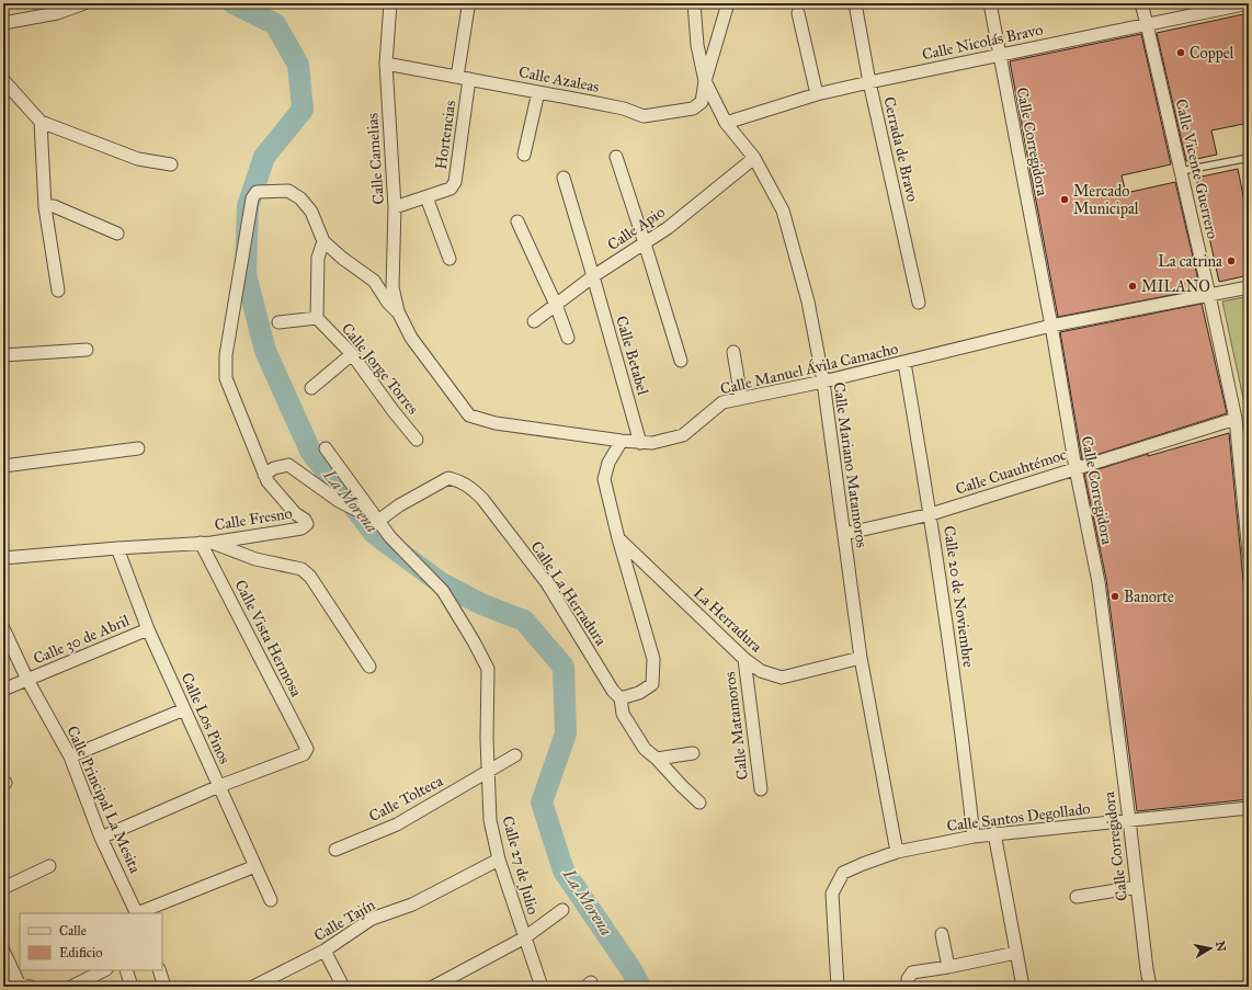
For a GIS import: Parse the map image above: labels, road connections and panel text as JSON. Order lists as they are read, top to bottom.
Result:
{
  "streets": {
    "street": [
      "Calle Nicolás Bravo",
      "Calle Azaleas",
      "Hortencias",
      "Calle Corregidora",
      "Cerrada de Bravo",
      "Calle Camelias",
      "Calle Vicente Guerrero",
      "Calle Apio",
      "Calle Betabel",
      "Calle Jorge Torres",
      "Calle Manuel Ávila Camacho",
      "Calle Mariano Matamoros",
      "Calle Cuauhtémoc",
      "Calle Fresno",
      "Calle La Herradura",
      "Calle 20 de Noviembre",
      "La Herradura",
      "Calle Vista Hermosa",
      "Calle 30 de Abril",
      "Calle Los Pinos",
      "Calle Matamoros",
      "Calle Tolteca",
      "Calle Principal La Mesita",
      "Calle Santos Degollado",
      "Calle 27 de Julio",
      "Calle Tajín"
    ]
  },
  "crossings": [
    ["Calle Nicolás Bravo", "Calle Corregidora"],
    ["Calle Nicolás Bravo", "Cerrada de Bravo"],
    ["Calle Nicolás Bravo", "Calle Vicente Guerrero"],
    ["Calle Nicolás Bravo", "Calle Mariano Matamoros"],
    ["Calle Azaleas", "Hortencias"],
    ["Calle Azaleas", "Calle Camelias"],
    ["Calle Azaleas", "Calle Mariano Matamoros"],
    ["Hortencias", "Calle Camelias"],
    ["Calle Corregidora", "Calle Manuel Ávila Camacho"],
    ["Calle Corregidora", "Calle Cuauhtémoc"],
    ["Calle Corregidora", "Calle Santos Degollado"],
    ["Calle Camelias", "Calle Manuel Ávila Camacho"],
    ["Calle Vicente Guerrero", "Calle Manuel Ávila Camacho"],
    ["Calle Vicente Guerrero", "Calle Cuauhtémoc"],
    ["Calle Apio", "Calle Betabel"],
    ["Calle Apio", "Calle Mariano Matamoros"],
    ["Calle Betabel", "Calle Manuel Ávila Camacho"],
    ["Calle Manuel Ávila Camacho", "Calle Mariano Matamoros"],
    ["Calle Manuel Ávila Camacho", "Calle 20 de Noviembre"],
    ["Calle Mariano Matamoros", "Calle Cuauhtémoc"],
    ["Calle Mariano Matamoros", "La Herradura"],
    ["Calle Mariano Matamoros", "Calle Santos Degollado"],
    ["Calle Cuauhtémoc", "Calle 20 de Noviembre"],
    ["Calle Fresno", "Calle Vista Hermosa"],
    ["Calle Fresno", "Calle Los Pinos"],
    ["Calle La Herradura", "Calle 27 de Julio"],
    ["Calle 20 de Noviembre", "Calle Santos Degollado"],
    ["La Herradura", "Calle Matamoros"],
    ["Calle Vista Hermosa", "Calle Los Pinos"],
    ["Calle 30 de Abril", "Calle Los Pinos"],
    ["Calle 30 de Abril", "Calle Principal La Mesita"],
    ["Calle Tolteca", "Calle 27 de Julio"],
    ["Calle 27 de Julio", "Calle Tajín"]
  ],
  "water": ["La Morena"],
  "places": [
    "Coppel",
    "Mercado Municipal",
    "La catrina",
    "MILANO",
    "Banorte"
  ],
  "legend": ["Calle", "Edificio"],
  "north": "right"
}
